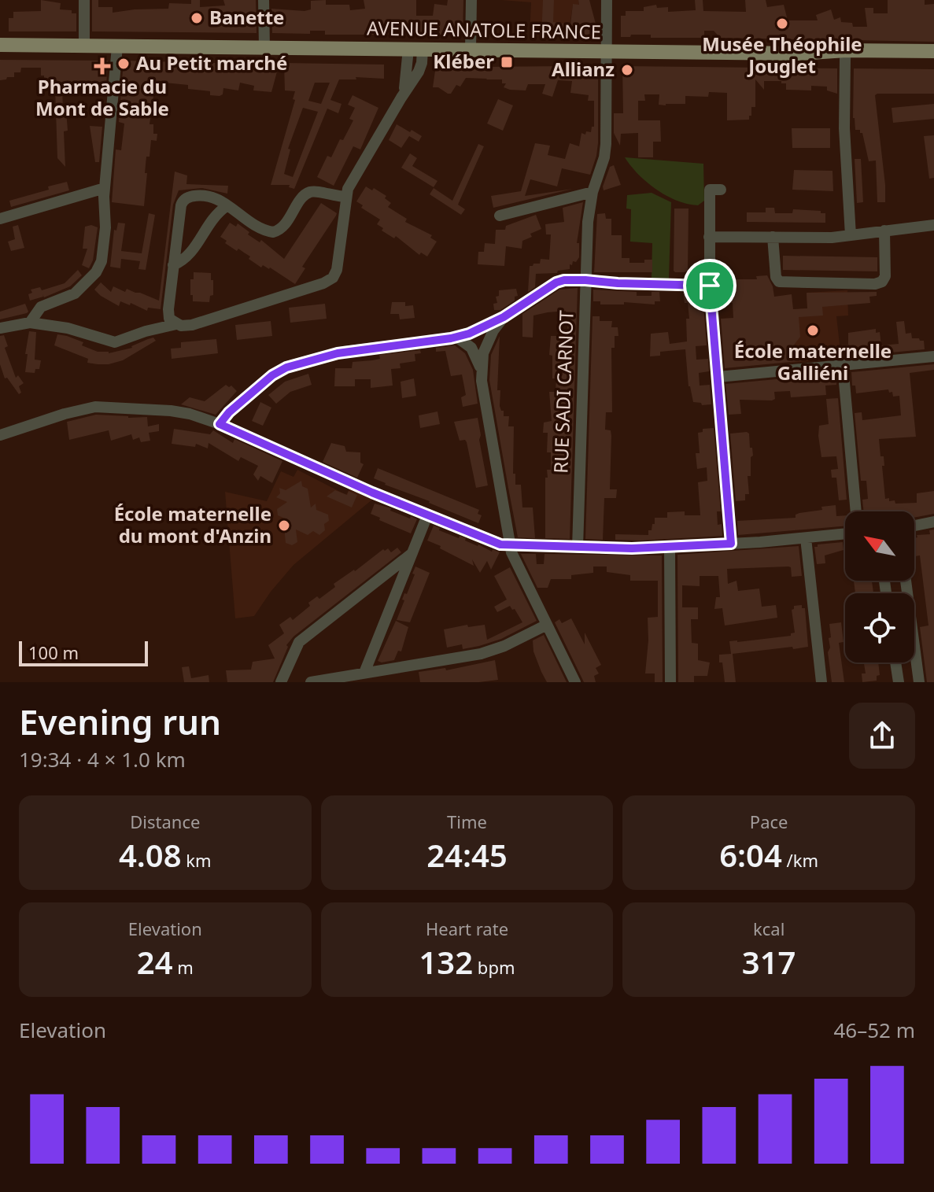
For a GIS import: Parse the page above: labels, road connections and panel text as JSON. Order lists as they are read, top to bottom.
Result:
{
  "streets": {
    "main road": ["AVENUE ANATOLE FRANCE"],
    "street": ["RUE SADI CARNOT"]
  },
  "crossings": [
    ["AVENUE ANATOLE FRANCE", "RUE SADI CARNOT"]
  ],
  "places": {
    "other": [
      "Banette",
      "Musée Théophile Jouglet",
      "Au Petit marché",
      "Allianz",
      "École maternelle Galliéni",
      "École maternelle du mont d'Anzin"
    ],
    "transit": ["Kléber"],
    "health": ["Pharmacie du Mont de Sable"]
  },
  "scale_bar": "100 m",
  "north": "top left",
  "page": {
    "scale": "100 m",
    "heading": ["Evening run", "19:34 · 4 × 1.0 km"],
    "stats": [
      ["Distance", "4.08 km"],
      ["Time", "24:45"],
      ["Pace", "6:04 /km"],
      ["Elevation", "24 m"],
      ["Heart rate", "132 bpm"],
      ["kcal", "317"]
    ],
    "chart": ["Elevation", "46–52 m"]
  }
}
